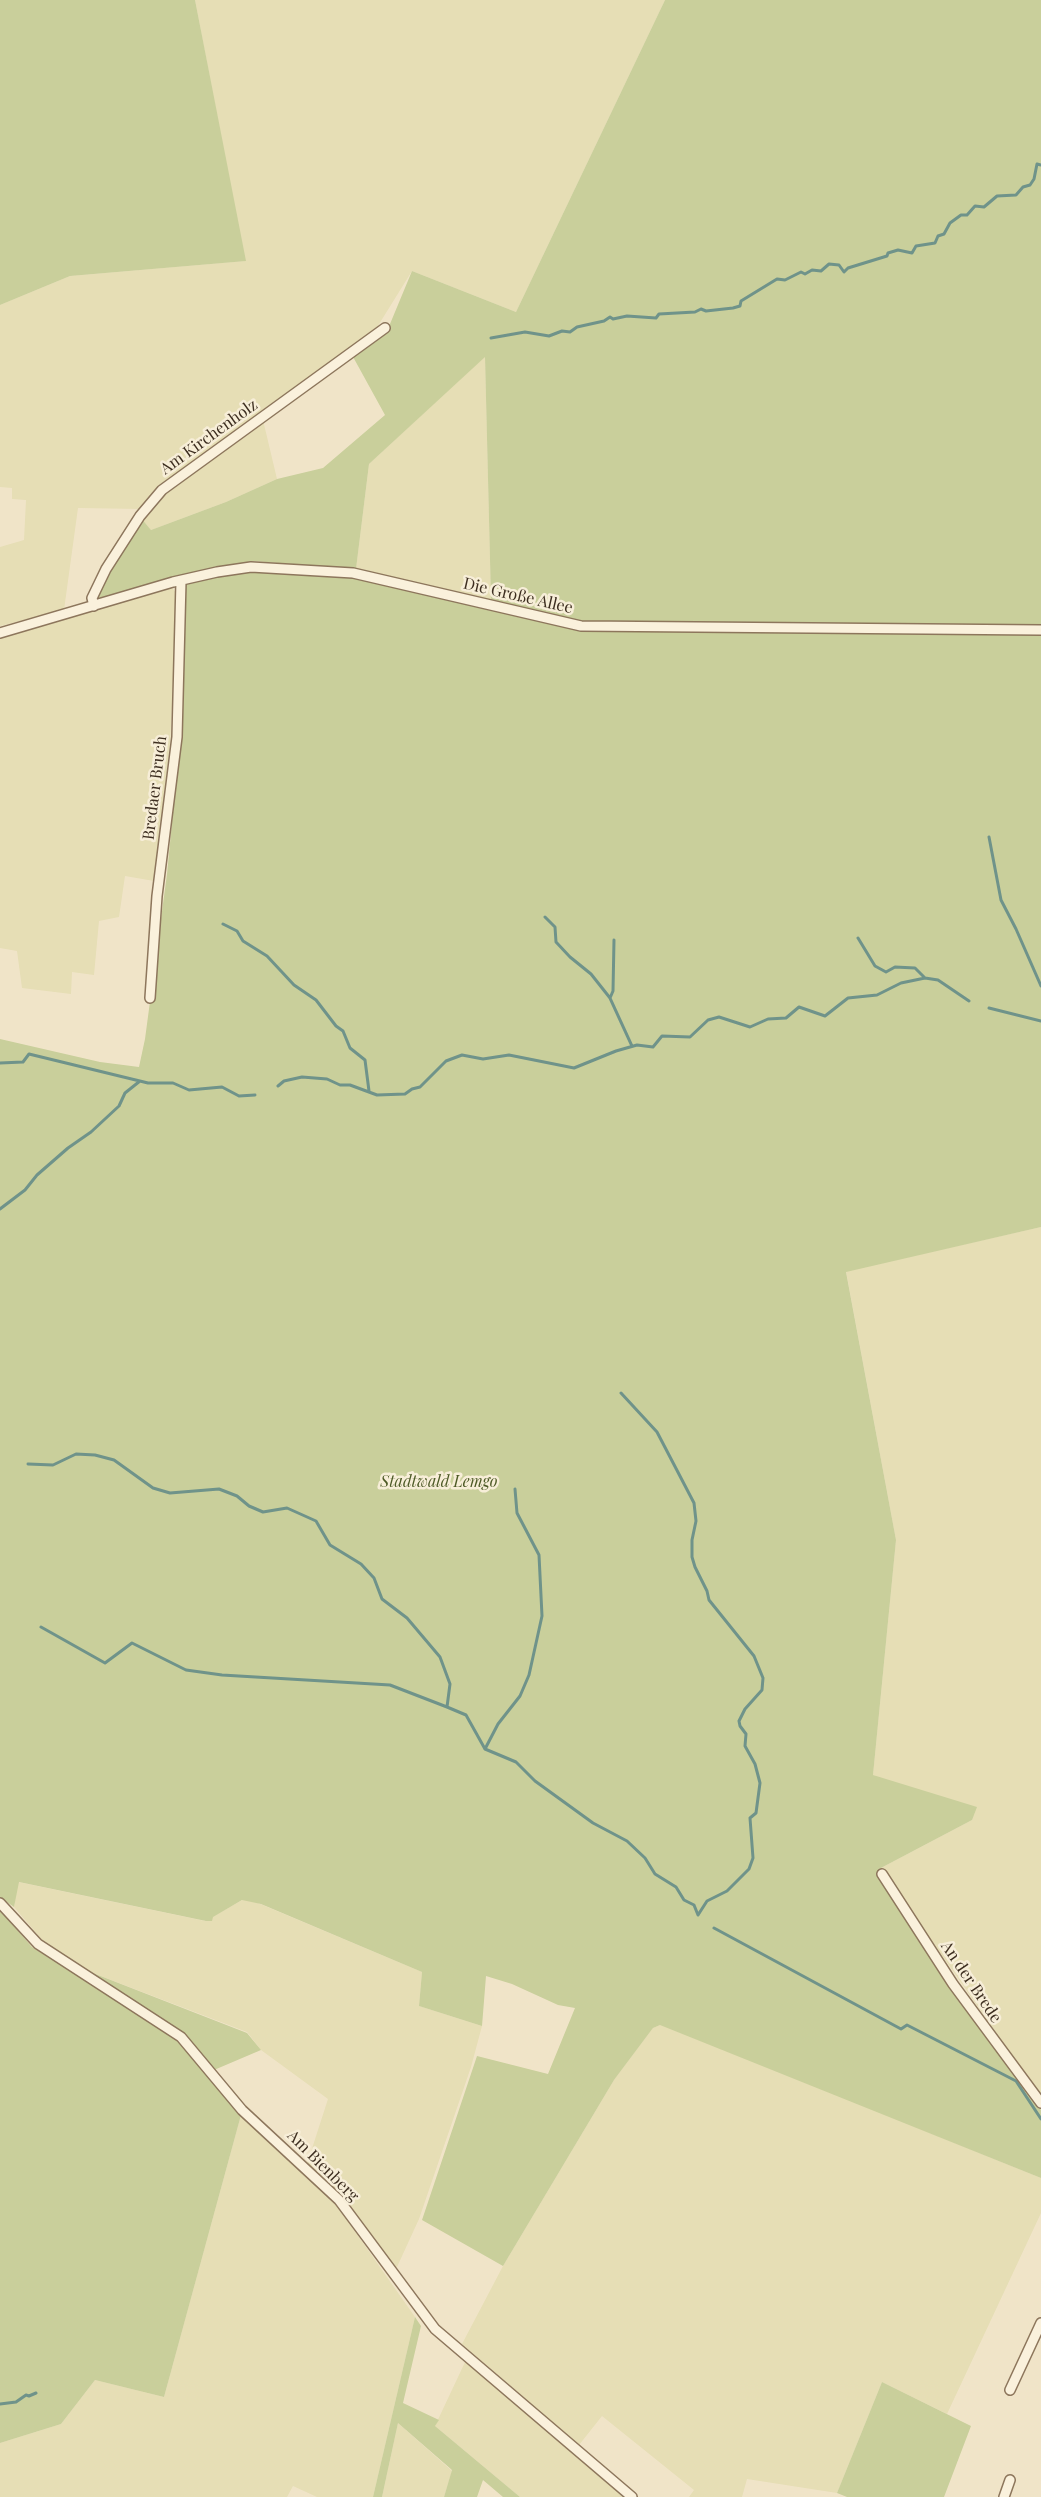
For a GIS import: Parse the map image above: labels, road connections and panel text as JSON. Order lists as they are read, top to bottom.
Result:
{
  "streets": {
    "street": [
      "Am Kirchenholz",
      "Die Große Allee",
      "Bredaer Bruch",
      "An der Brede",
      "Am Bienberg"
    ]
  },
  "crossings": [
    ["Am Kirchenholz", "Die Große Allee"],
    ["Die Große Allee", "Bredaer Bruch"]
  ],
  "parks": ["Stadtwald Lemgo"]
}
